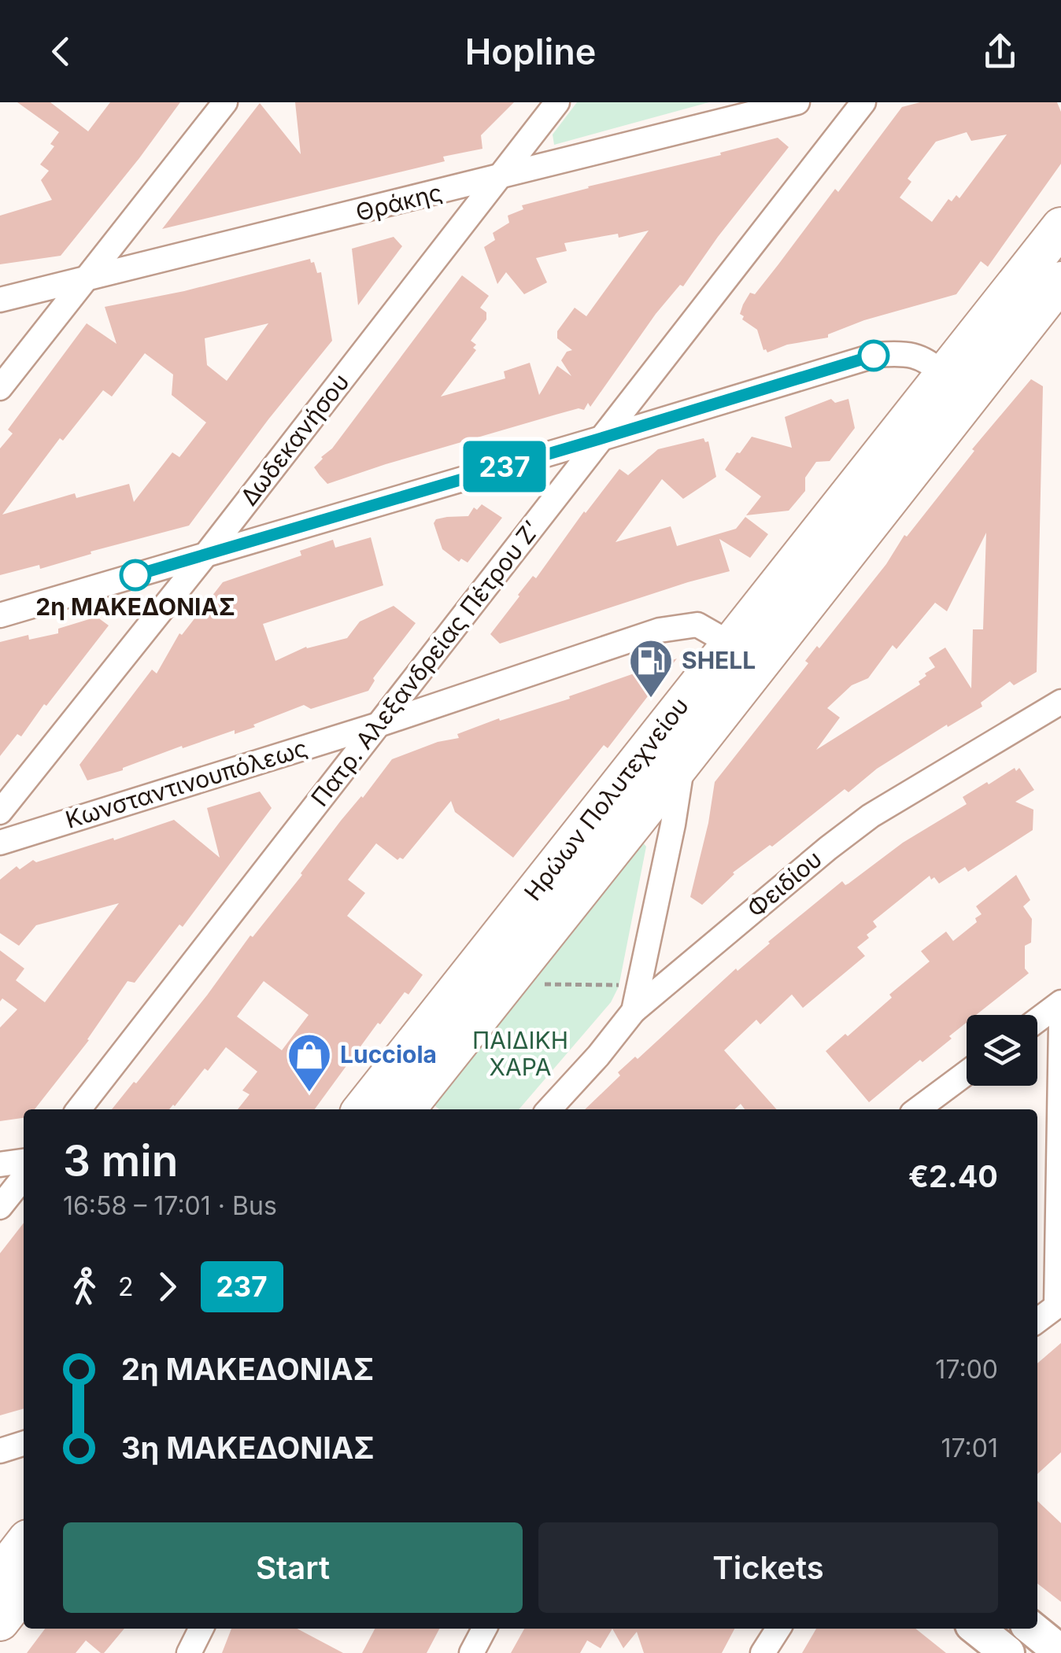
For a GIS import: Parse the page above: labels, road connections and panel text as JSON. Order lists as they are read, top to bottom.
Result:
{
  "streets": {
    "main road": ["Ηρώων Πολυτεχνείου"],
    "street": [
      "Θράκης",
      "Δωδεκανήσου",
      "Πατρ. Αλεξανδρείας Πέτρου Ζ’",
      "Κωνσταντινουπόλεως",
      "Φειδίου"
    ]
  },
  "crossings": [
    ["Θράκης", "Δωδεκανήσου"],
    ["Πατρ. Αλεξανδρείας Πέτρου Ζ’", "Κωνσταντινουπόλεως"],
    ["Κωνσταντινουπόλεως", "Ηρώων Πολυτεχνείου"],
    ["Ηρώων Πολυτεχνείου", "Φειδίου"]
  ],
  "parks": ["ΠΑΙΔΙΚΗ ΧΑΡΑ"],
  "places": {
    "other": ["2η ΜΑΚΕΔΟΝΙΑΣ"],
    "fuel station": ["SHELL"],
    "shop": ["Lucciola"]
  },
  "lines": ["bus line 237"],
  "page": {
    "header": "Hopline",
    "on_map": "237",
    "heading": ["3 min", "16:58 – 17:01 · Bus", "€2.40"],
    "legs": ["2", "237"],
    "list": [
      {
        "name": "2η ΜΑΚΕΔΟΝΙΑΣ",
        "value": "17:00"
      },
      {
        "name": "3η ΜΑΚΕΔΟΝΙΑΣ",
        "value": "17:01"
      }
    ],
    "buttons": ["Start", "Tickets"]
  }
}
